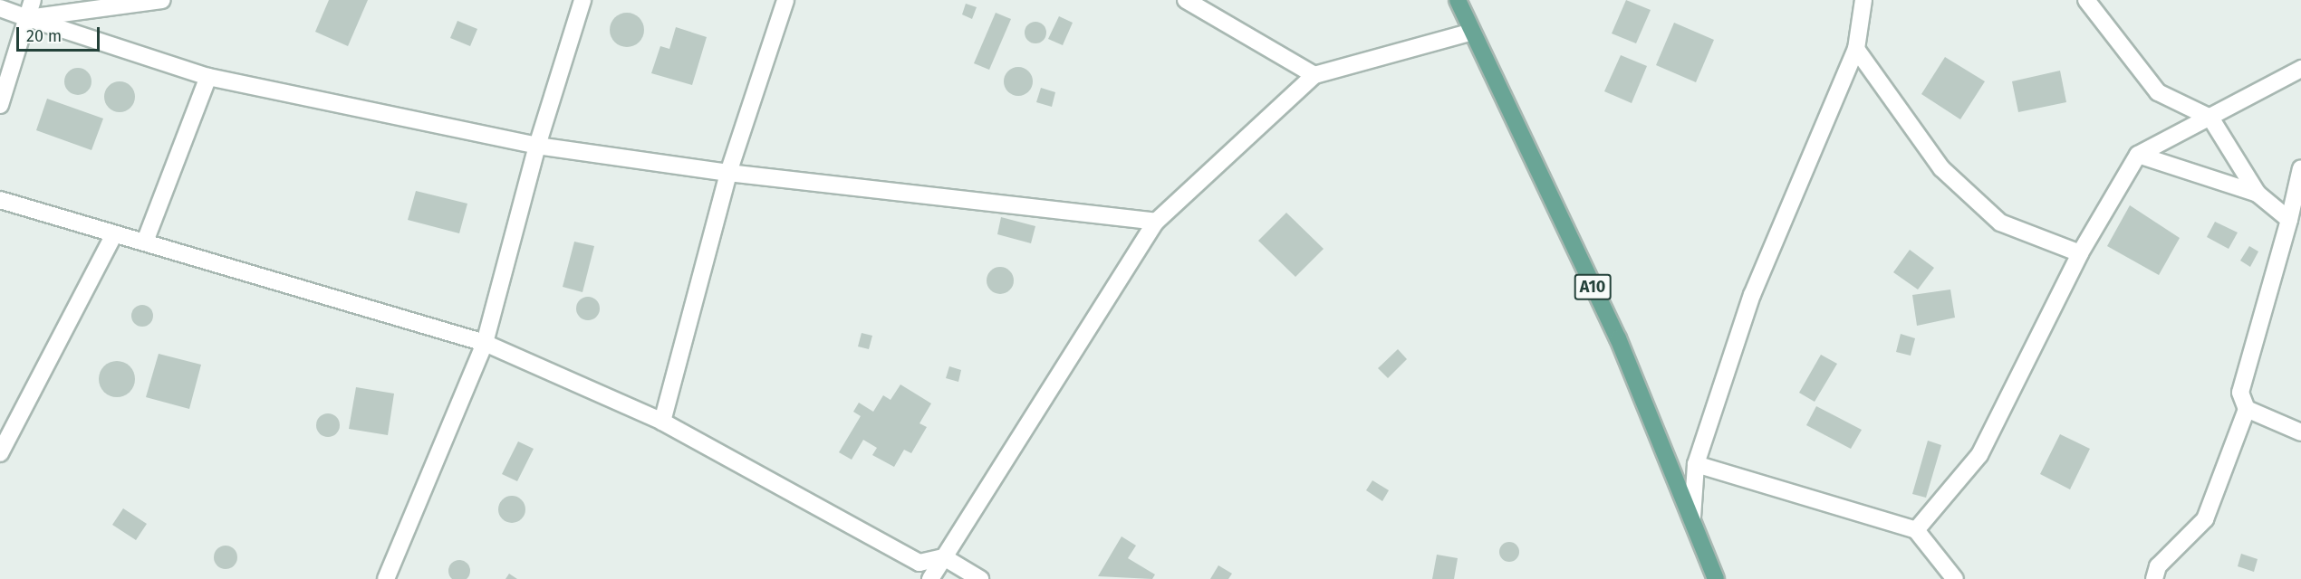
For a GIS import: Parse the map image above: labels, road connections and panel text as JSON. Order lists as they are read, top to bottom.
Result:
{
  "streets": {
    "main road": ["A10"]
  },
  "scale_bar": "20 m"
}
